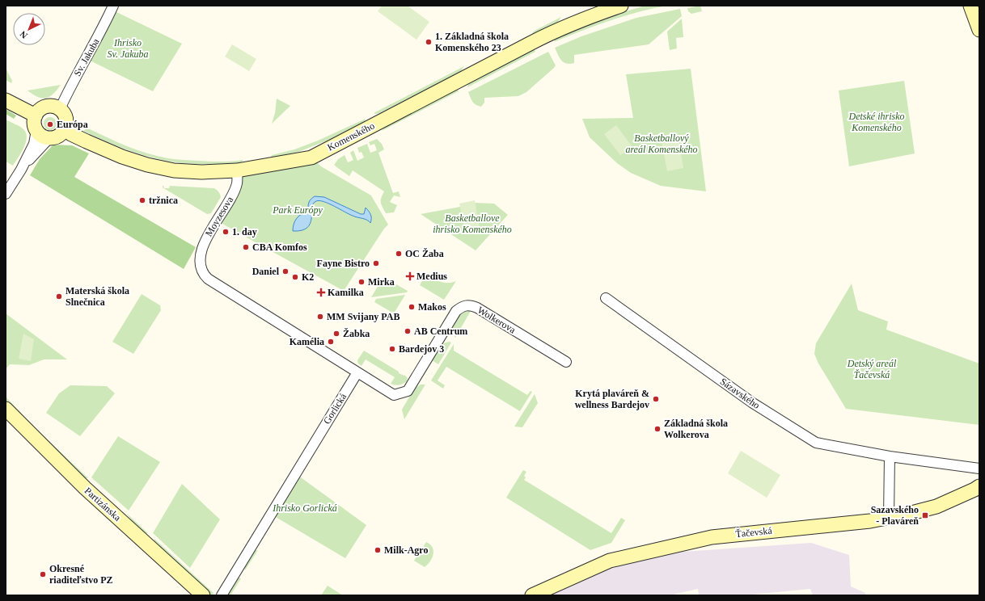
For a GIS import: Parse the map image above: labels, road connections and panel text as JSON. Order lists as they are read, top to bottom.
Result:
{
  "streets": {
    "street": [
      "Sv. Jakuba",
      "Komenského",
      "Moyzesova",
      "Wolkerova",
      "Sázavského",
      "Gorlická",
      "Partizánska",
      "Ťačevská"
    ]
  },
  "crossings": [
    ["Sv. Jakuba", "Komenského"],
    ["Komenského", "Moyzesova"],
    ["Moyzesova", "Wolkerova"],
    ["Moyzesova", "Gorlická"],
    ["Wolkerova", "Gorlická"]
  ],
  "parks": [
    "Ihrisko Sv. Jakuba",
    "Detské ihrisko Komenského",
    "Basketballový areál Komenského",
    "Park Európy",
    "Basketballove ihrisko Komenského",
    "Detský areál Ťačevská",
    "Ihrisko Gorlická"
  ],
  "places": {
    "other": [
      "1. Základná škola Komenského 23",
      "Európa",
      "tržnica",
      "1. day",
      "CBA Komfos",
      "OC Žaba",
      "Fayne Bistro",
      "Daniel",
      "K2",
      "Mirka",
      "Materská škola Slnečnica",
      "Makos",
      "MM Svijany PAB",
      "AB Centrum",
      "Žabka",
      "Kamélia",
      "Bardejov 3",
      "Krytá plaváreň & wellness Bardejov",
      "Základná škola Wolkerova",
      "Milk-Agro",
      "Okresné riaditeľstvo PZ"
    ],
    "health": ["Medius", "Kamilka"],
    "transit": ["Sazavského - Plaváreň"]
  },
  "north": "bottom left"
}
